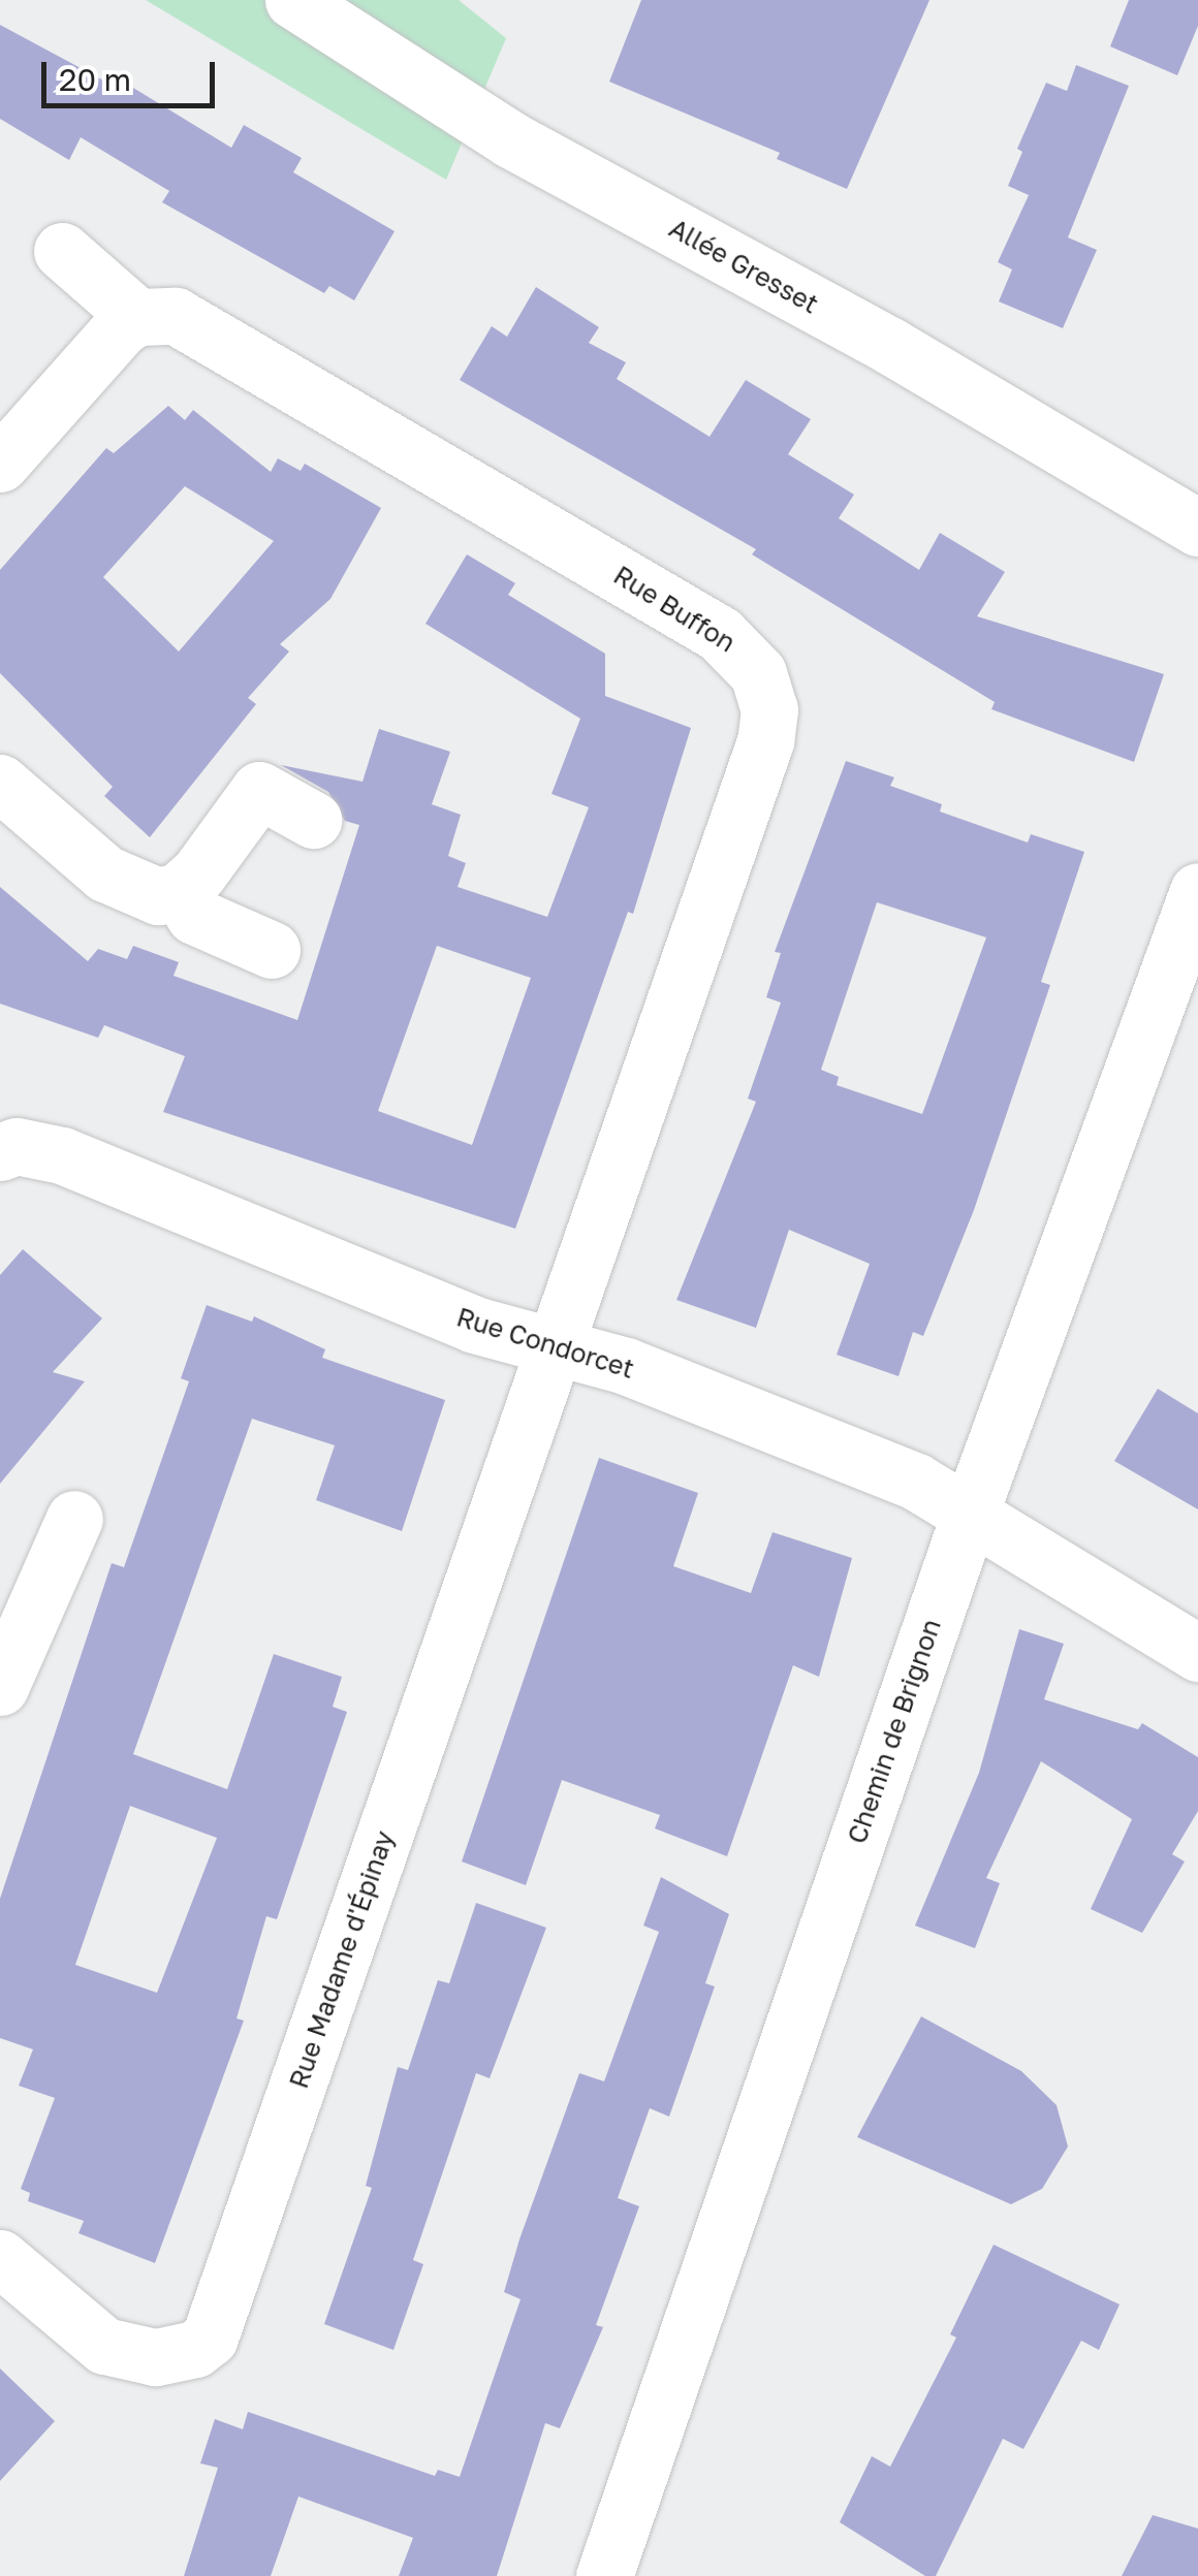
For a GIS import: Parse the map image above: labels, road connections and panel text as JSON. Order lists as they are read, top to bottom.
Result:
{
  "streets": {
    "street": [
      "Allée Gresset",
      "Rue Buffon",
      "Rue Condorcet",
      "Chemin de Brignon",
      "Rue Madame d'Épinay"
    ]
  },
  "crossings": [
    ["Rue Buffon", "Rue Condorcet"],
    ["Rue Buffon", "Rue Madame d'Épinay"],
    ["Rue Condorcet", "Chemin de Brignon"],
    ["Rue Condorcet", "Rue Madame d'Épinay"]
  ],
  "scale_bar": "20 m"
}
